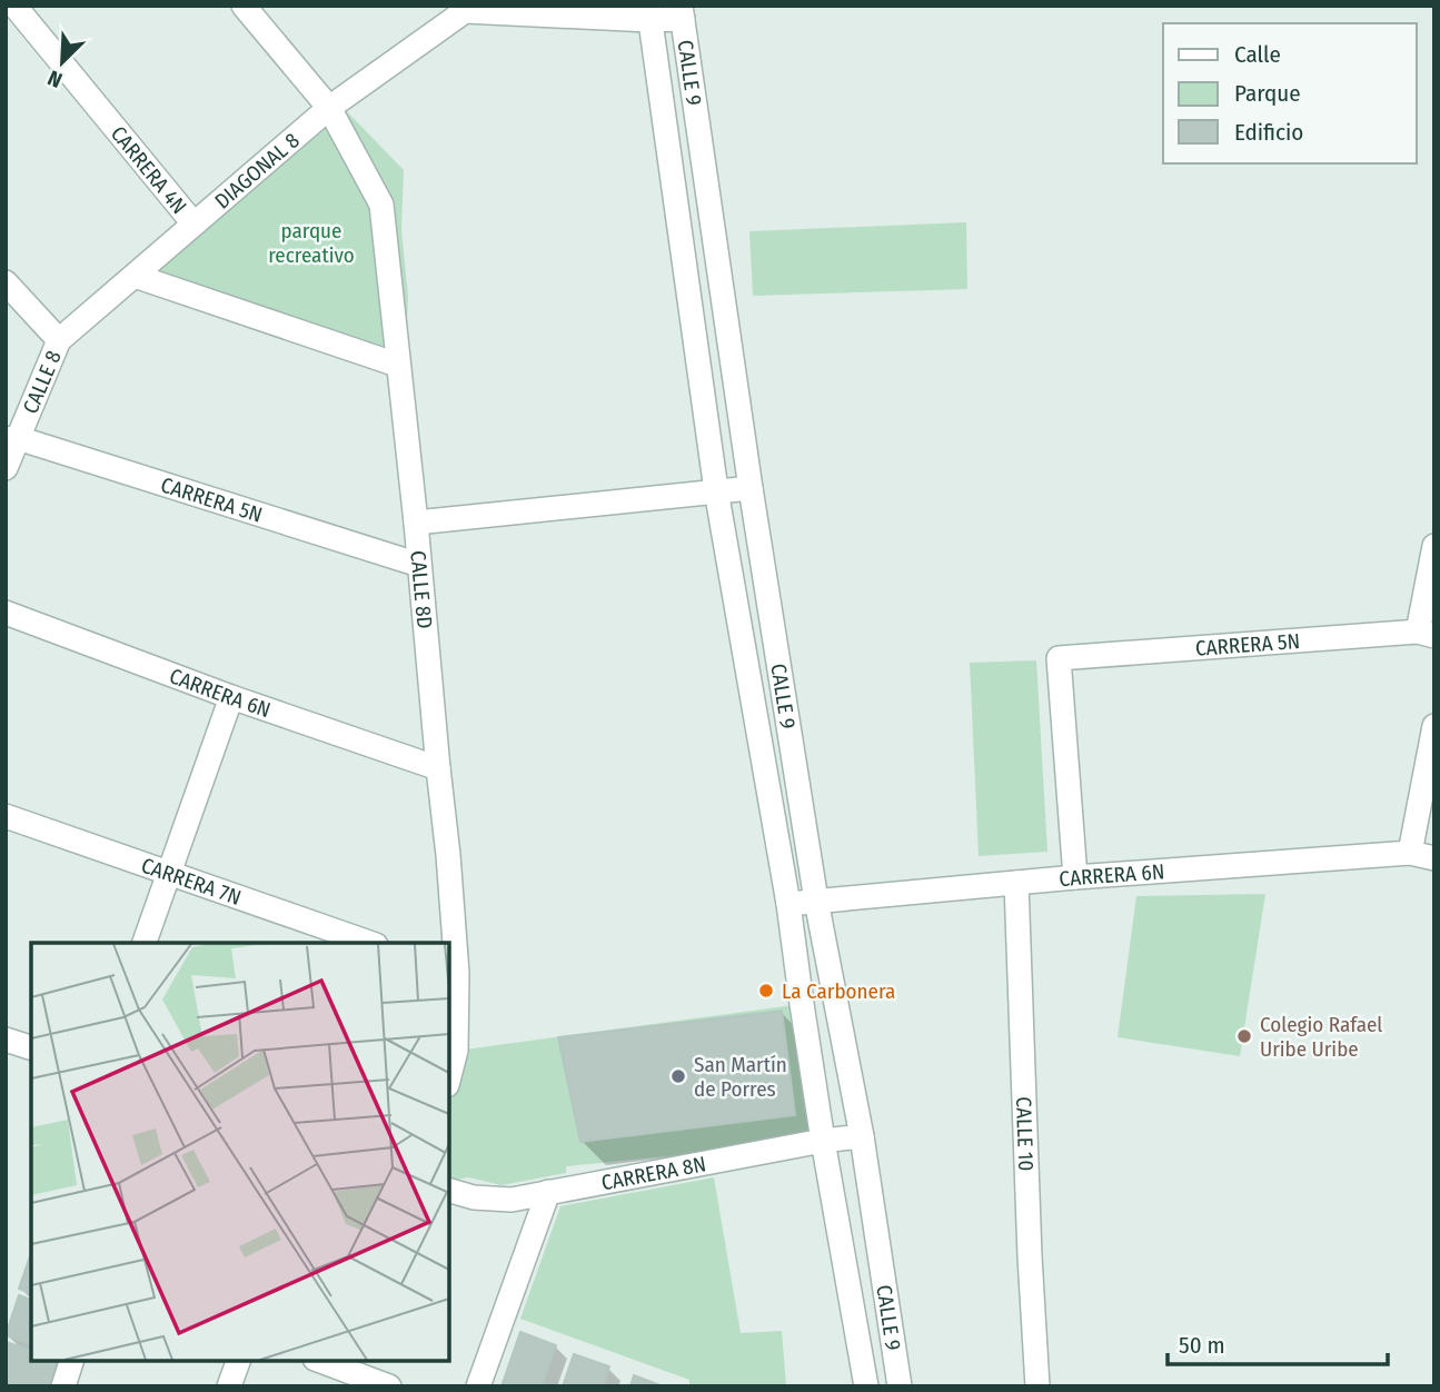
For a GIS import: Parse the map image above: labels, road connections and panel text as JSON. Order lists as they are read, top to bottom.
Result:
{
  "streets": {
    "street": [
      "CALLE 9",
      "CARRERA 4N",
      "DIAGONAL 8",
      "CALLE 8",
      "CARRERA 5N",
      "CALLE 8D",
      "CARRERA 6N",
      "CARRERA 7N",
      "CALLE 10",
      "CARRERA 8N"
    ]
  },
  "crossings": [
    ["CALLE 9", "CARRERA 6N"],
    ["CALLE 9", "CARRERA 8N"],
    ["CARRERA 4N", "DIAGONAL 8"],
    ["DIAGONAL 8", "CALLE 8"],
    ["DIAGONAL 8", "CALLE 8D"],
    ["CALLE 8", "CARRERA 5N"],
    ["CARRERA 5N", "CALLE 8D"],
    ["CARRERA 5N", "CARRERA 6N"],
    ["CALLE 8D", "CARRERA 6N"],
    ["CARRERA 6N", "CALLE 10"]
  ],
  "parks": ["parque recreativo"],
  "places": ["La Carbonera", "Colegio Rafael Uribe Uribe", "San Martín de Porres"],
  "legend": ["Calle", "Parque", "Edificio"],
  "scale_bar": "50 m",
  "north": "bottom left"
}
